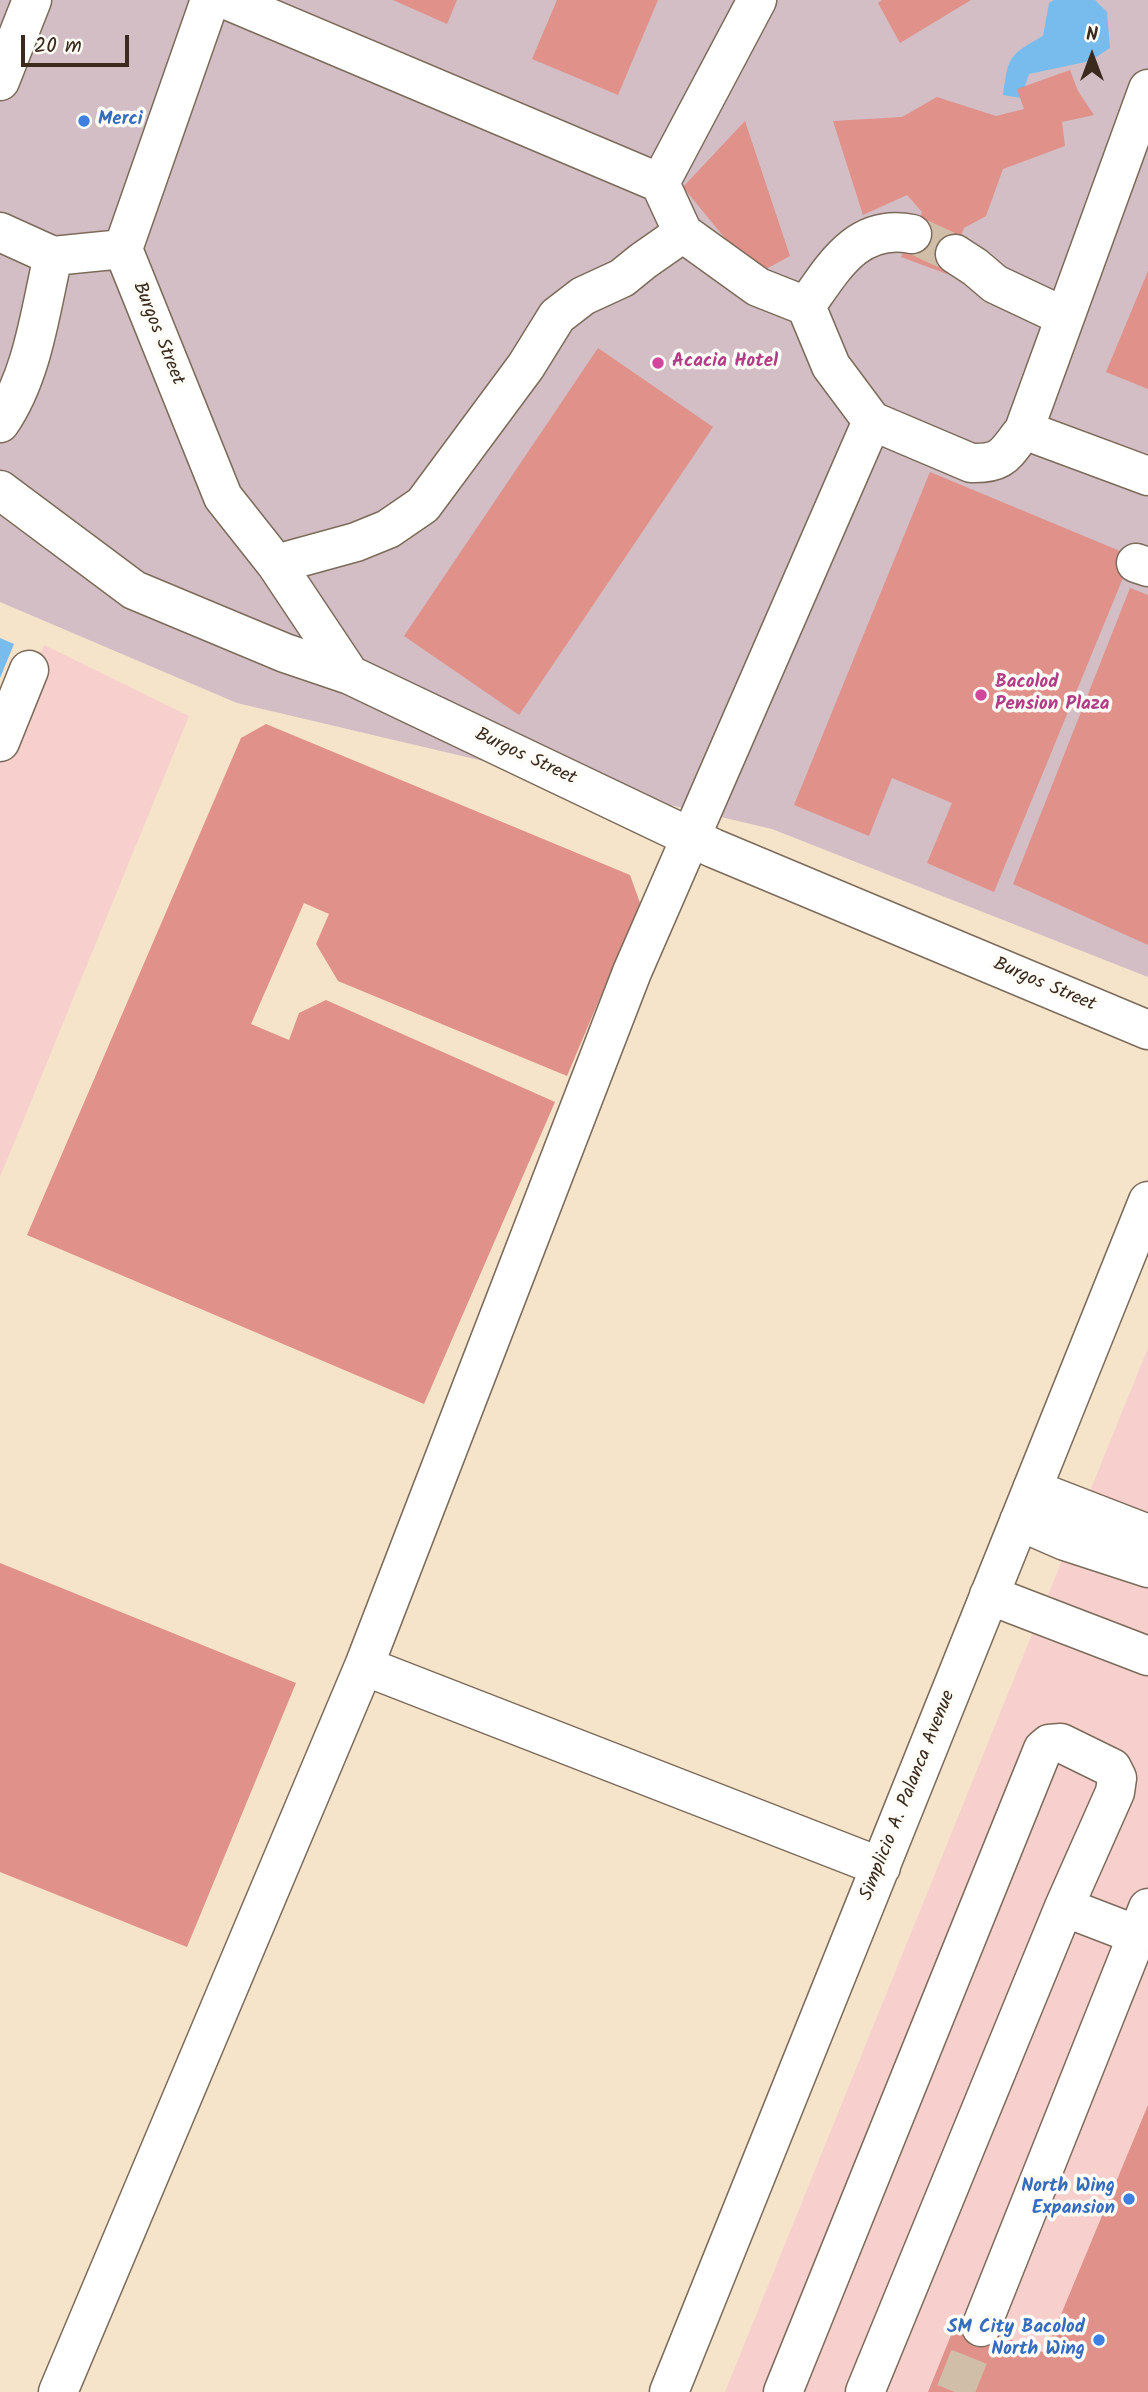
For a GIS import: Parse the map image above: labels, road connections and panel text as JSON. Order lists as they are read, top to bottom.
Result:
{
  "streets": {
    "street": ["Burgos Street", "Simplicio A. Palanca Avenue"]
  },
  "places": [
    "Merci",
    "Acacia Hotel",
    "Bacolod Pension Plaza",
    "North Wing Expansion",
    "SM City Bacolod North Wing"
  ],
  "scale_bar": "20 m",
  "north": "top"
}
